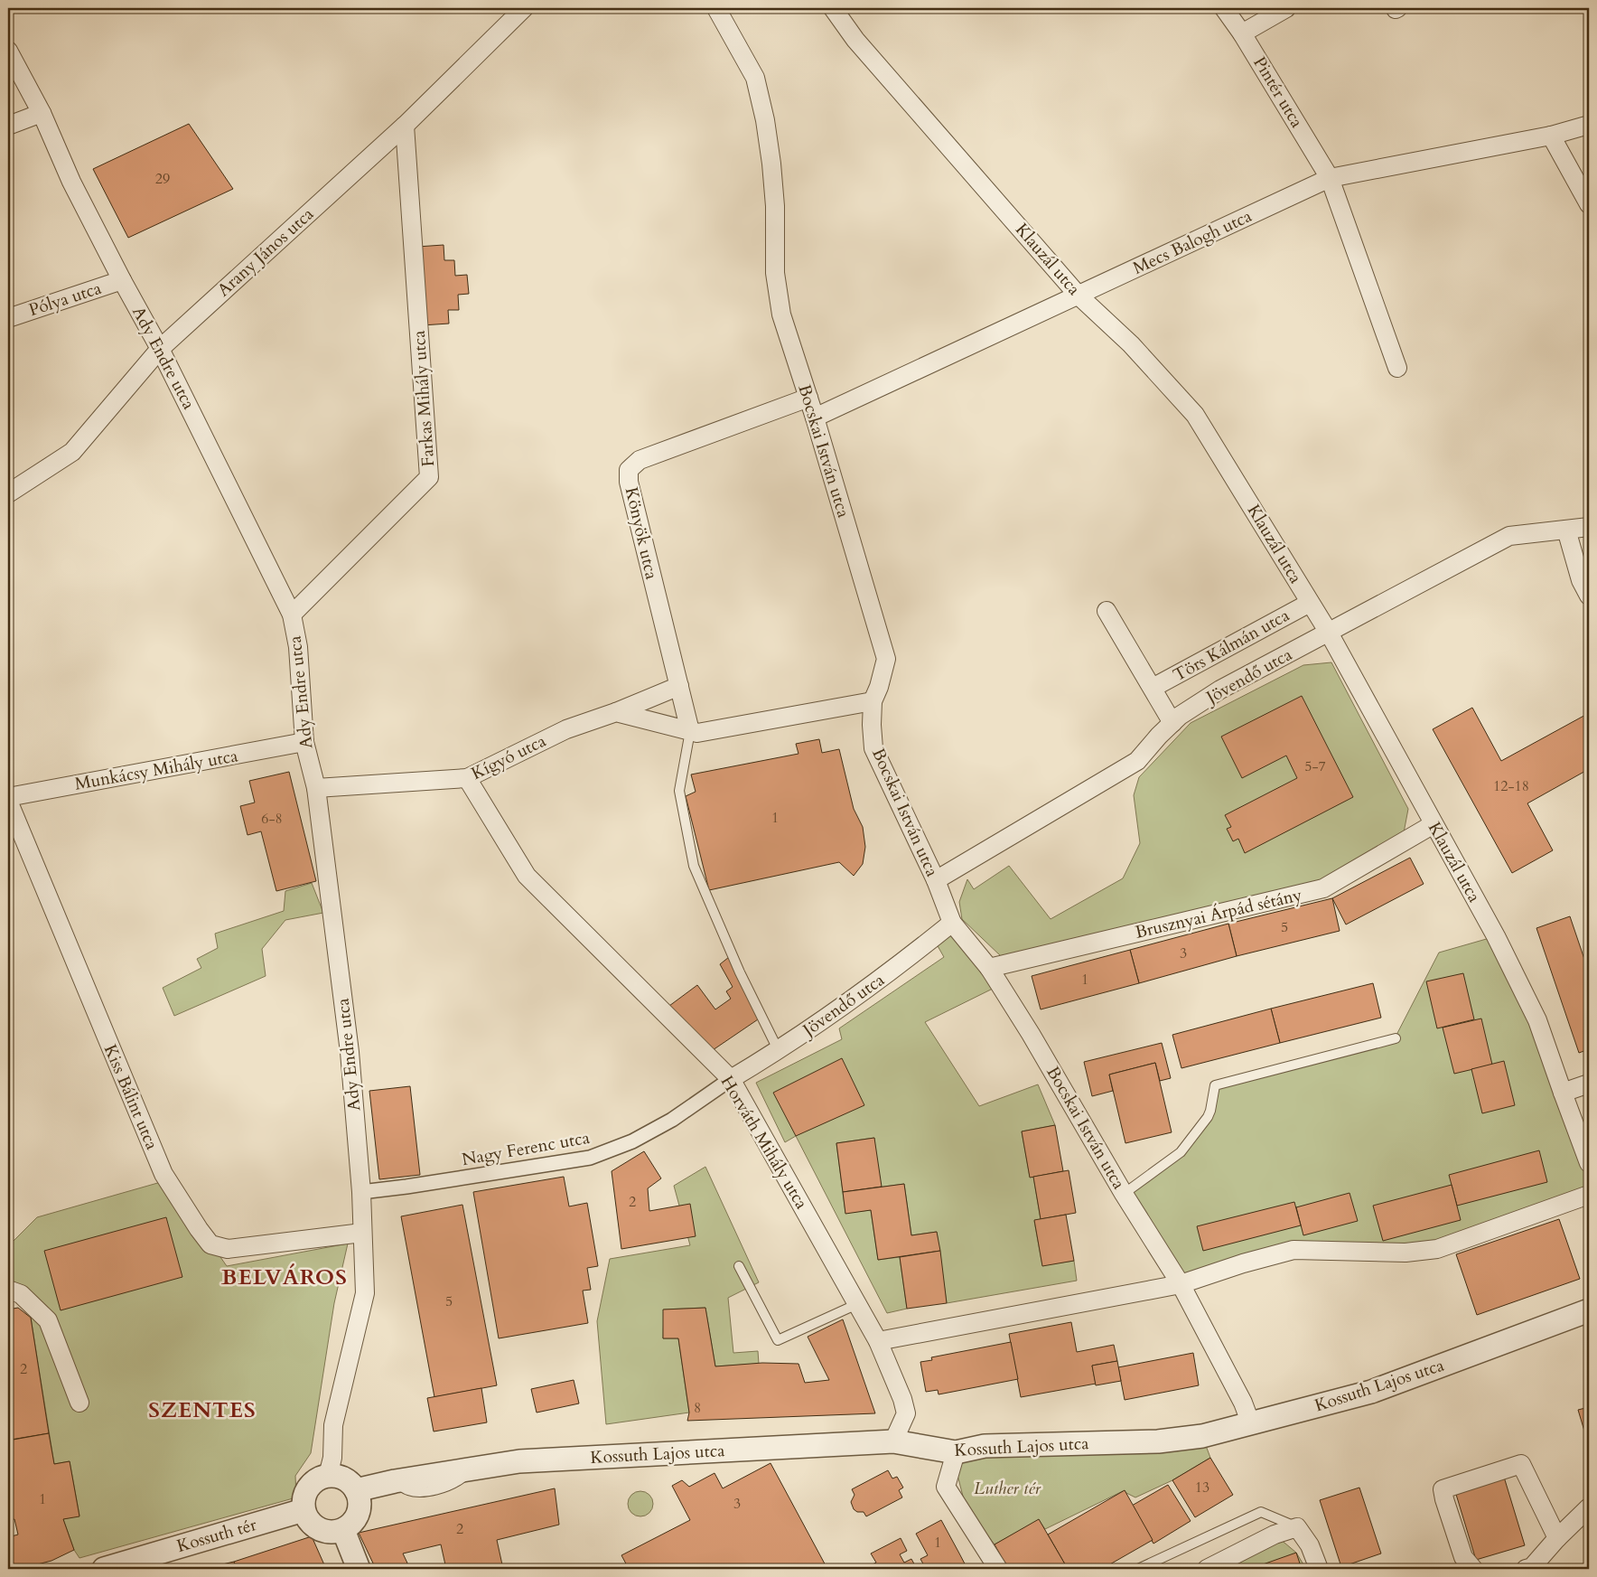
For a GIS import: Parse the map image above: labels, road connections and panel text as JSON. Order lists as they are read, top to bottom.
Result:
{
  "streets": {
    "street": [
      "Pintér utca",
      "Mecs Balogh utca",
      "Arany János utca",
      "Klauzál utca",
      "Pólya utca",
      "Ady Endre utca",
      "Farkas Mihály utca",
      "Bocskai István utca",
      "Könyök utca",
      "Törs Kálmán utca",
      "Jövendő utca",
      "Kígyó utca",
      "Munkácsy Mihály utca",
      "Brusznyai Árpád sétány",
      "Kiss Bálint utca",
      "Horváth Mihály utca",
      "Nagy Ferenc utca",
      "Kossuth Lajos utca",
      "Kossuth tér"
    ]
  },
  "crossings": [
    ["Pintér utca", "Mecs Balogh utca"],
    ["Mecs Balogh utca", "Klauzál utca"],
    ["Mecs Balogh utca", "Bocskai István utca"],
    ["Arany János utca", "Ady Endre utca"],
    ["Arany János utca", "Farkas Mihály utca"],
    ["Klauzál utca", "Törs Kálmán utca"],
    ["Klauzál utca", "Jövendő utca"],
    ["Klauzál utca", "Brusznyai Árpád sétány"],
    ["Pólya utca", "Ady Endre utca"],
    ["Ady Endre utca", "Farkas Mihály utca"],
    ["Ady Endre utca", "Kígyó utca"],
    ["Ady Endre utca", "Munkácsy Mihály utca"],
    ["Ady Endre utca", "Kiss Bálint utca"],
    ["Ady Endre utca", "Nagy Ferenc utca"],
    ["Ady Endre utca", "Kossuth Lajos utca"],
    ["Ady Endre utca", "Kossuth tér"],
    ["Bocskai István utca", "Könyök utca"],
    ["Bocskai István utca", "Jövendő utca"],
    ["Bocskai István utca", "Brusznyai Árpád sétány"],
    ["Bocskai István utca", "Kossuth Lajos utca"],
    ["Könyök utca", "Kígyó utca"],
    ["Törs Kálmán utca", "Jövendő utca"],
    ["Jövendő utca", "Horváth Mihály utca"],
    ["Jövendő utca", "Nagy Ferenc utca"],
    ["Kígyó utca", "Horváth Mihály utca"],
    ["Munkácsy Mihály utca", "Kiss Bálint utca"],
    ["Horváth Mihály utca", "Nagy Ferenc utca"],
    ["Horváth Mihály utca", "Kossuth Lajos utca"],
    ["Kossuth Lajos utca", "Kossuth tér"]
  ],
  "districts": ["BELVÁROS", "SZENTES"],
  "parks": ["Luther tér"],
  "house_numbers": [
    "29",
    "5-7",
    "12-18",
    "1",
    "6-8",
    "5",
    "3",
    "1",
    "2",
    "5",
    "2",
    "8",
    "13",
    "1",
    "3",
    "2",
    "1"
  ]
}
